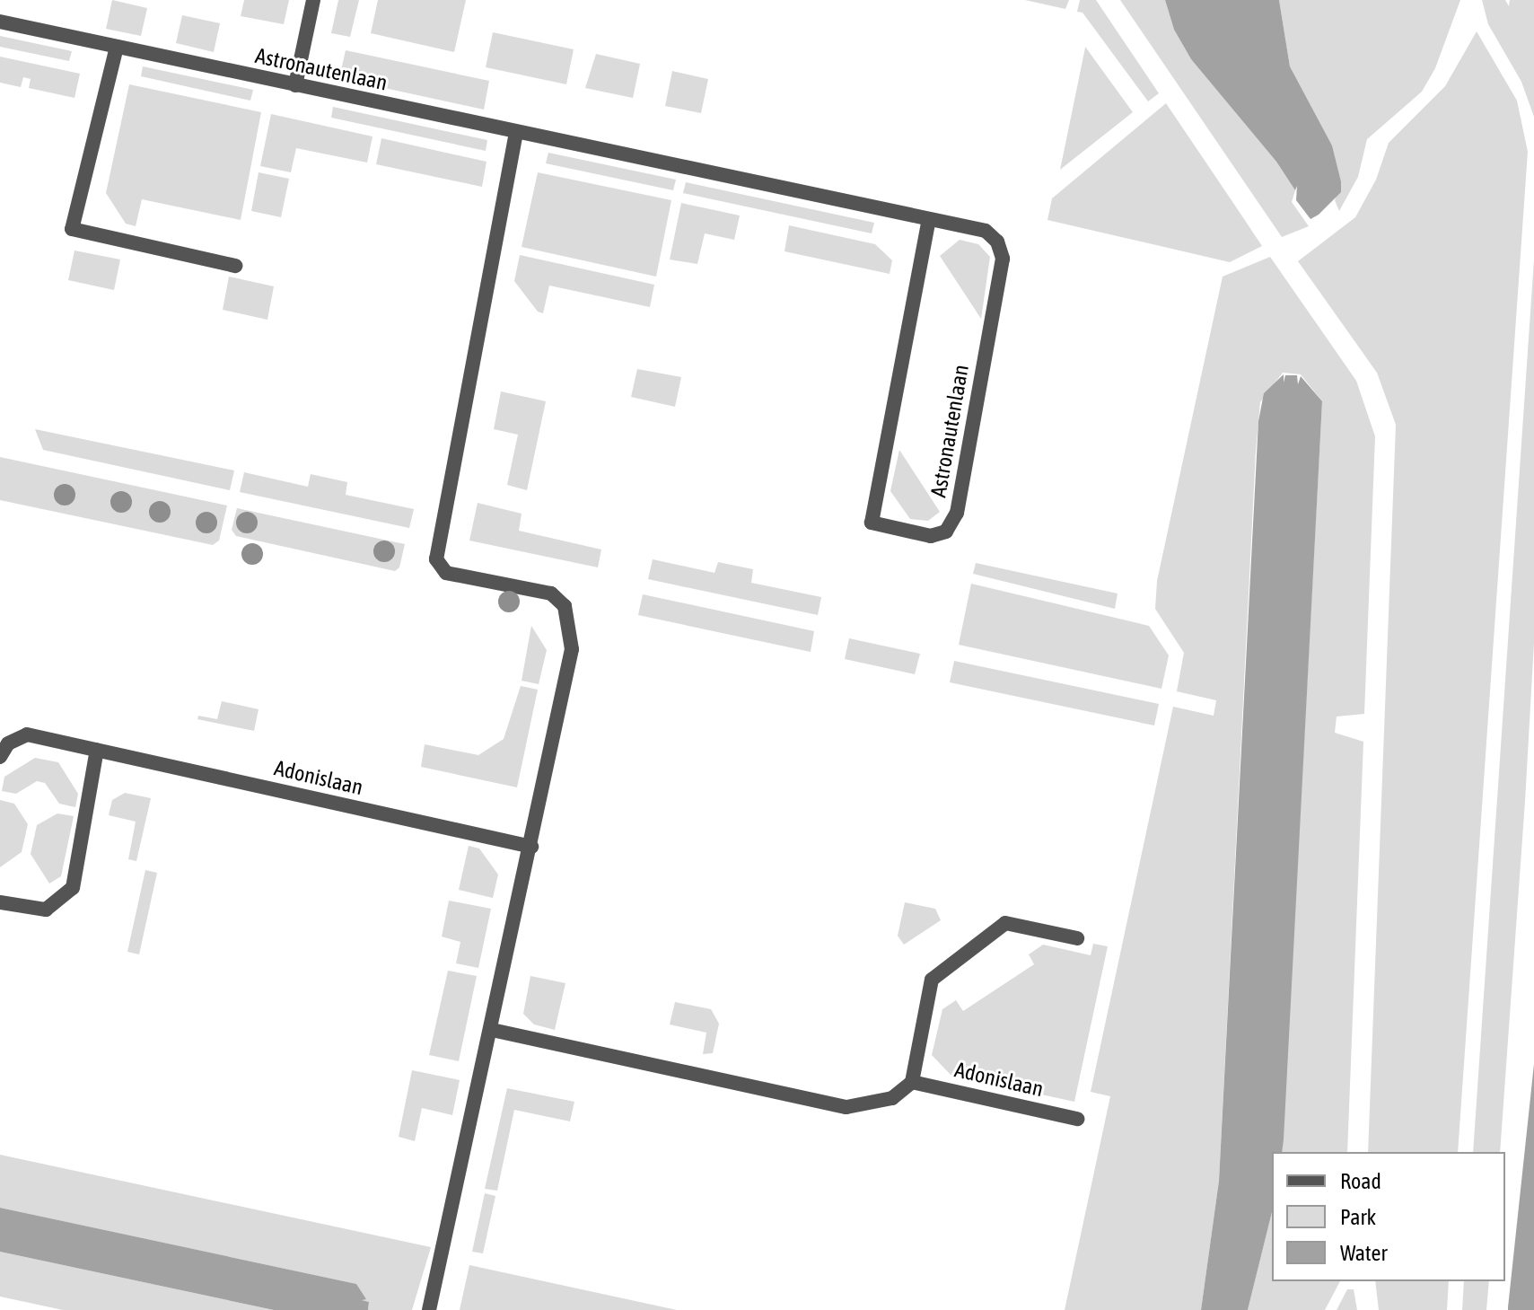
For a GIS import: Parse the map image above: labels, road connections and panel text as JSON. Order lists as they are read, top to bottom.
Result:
{
  "streets": {
    "street": ["Astronautenlaan", "Adonislaan"]
  },
  "legend": ["Road", "Park", "Water"]
}
